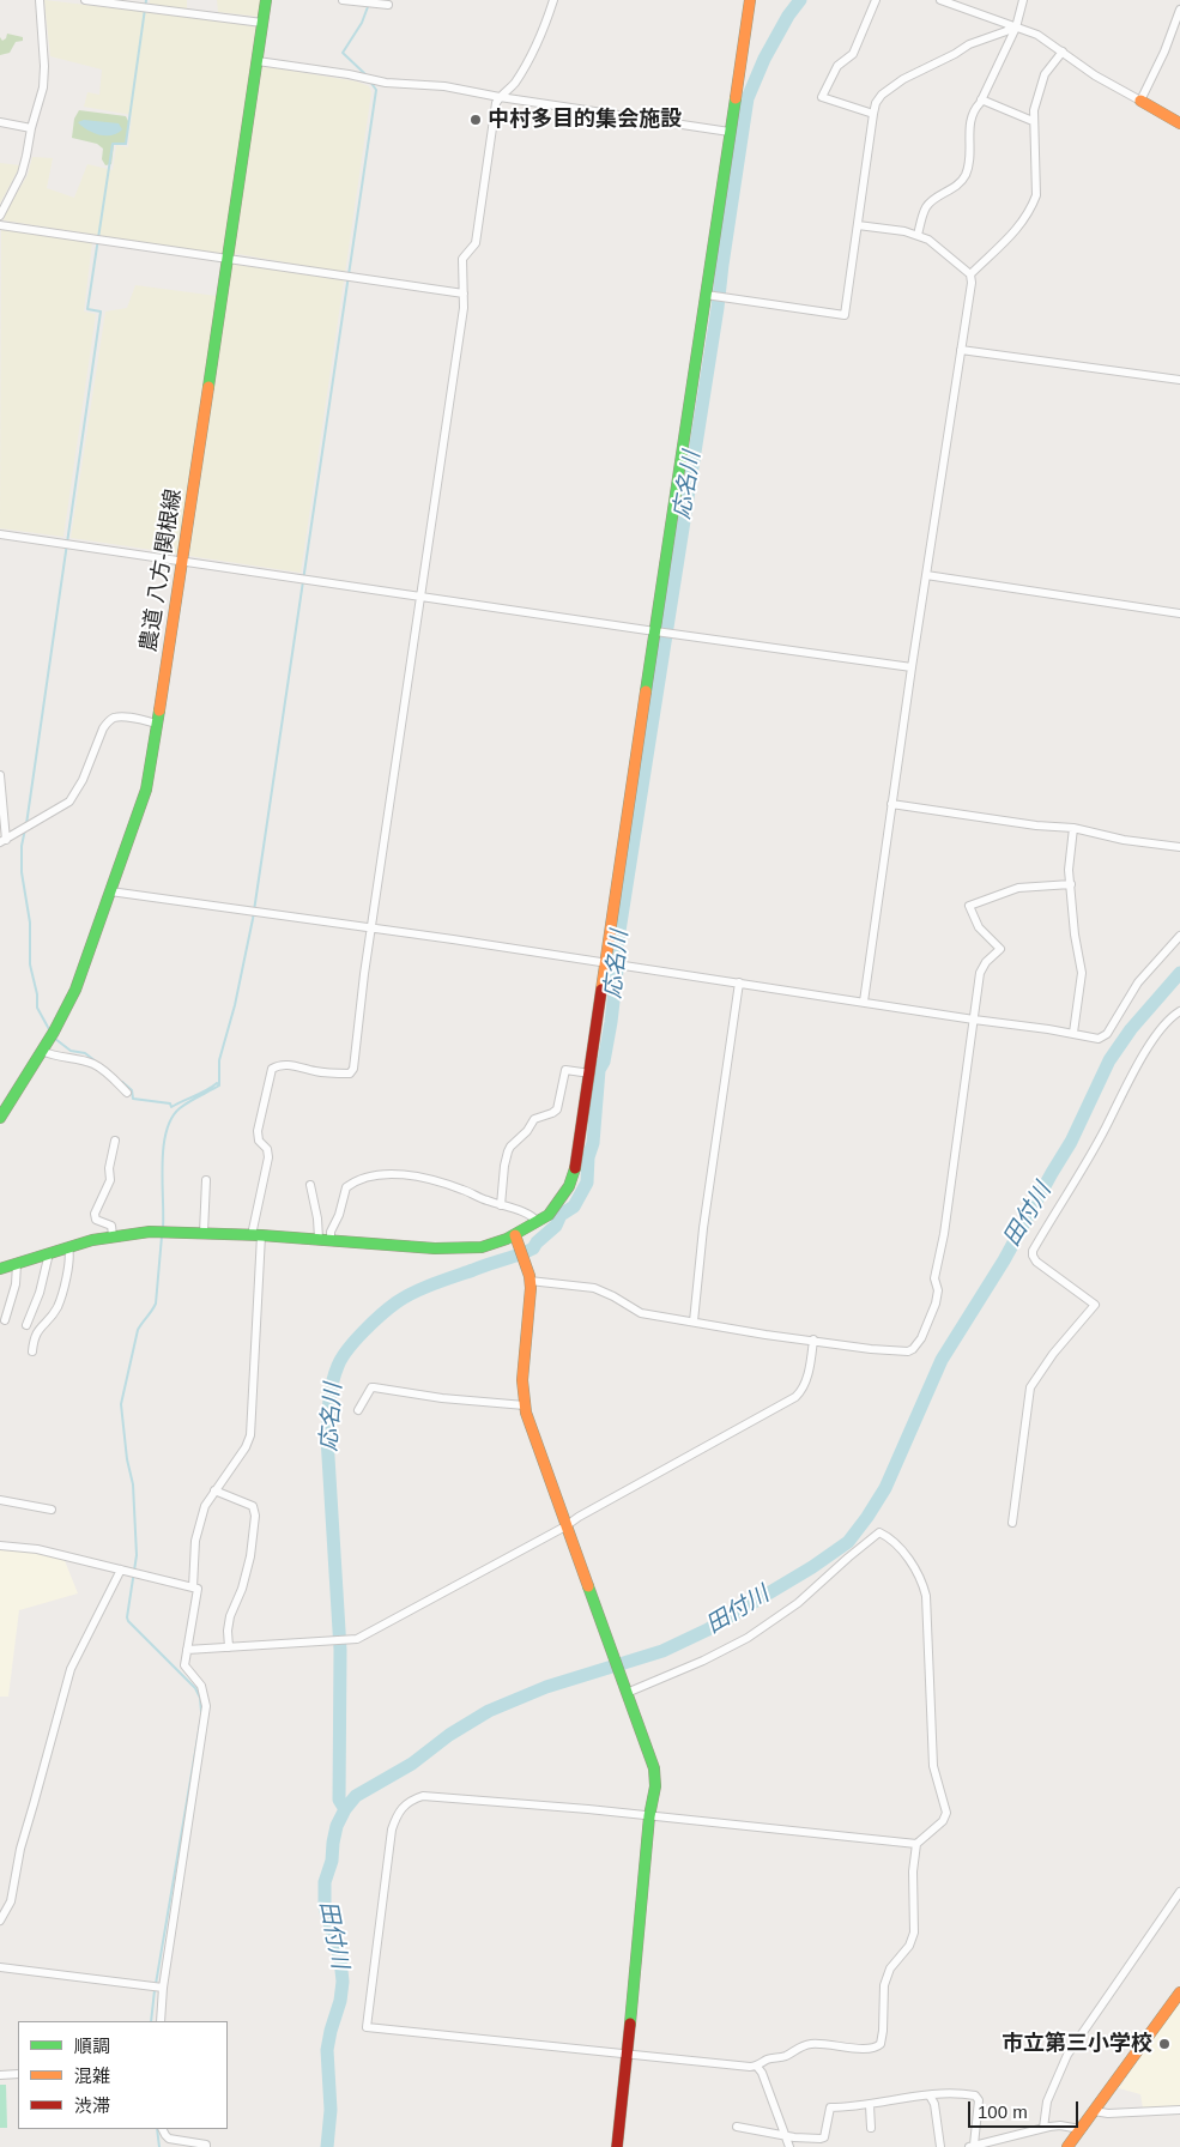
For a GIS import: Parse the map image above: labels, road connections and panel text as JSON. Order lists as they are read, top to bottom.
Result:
{
  "streets": {
    "street": ["農道 八方-関根線"]
  },
  "water": ["応名川", "田付川"],
  "places": ["中村多目的集会施設", "市立第三小学校"],
  "legend": ["順調", "混雑", "渋滞"],
  "scale_bar": "100 m"
}
